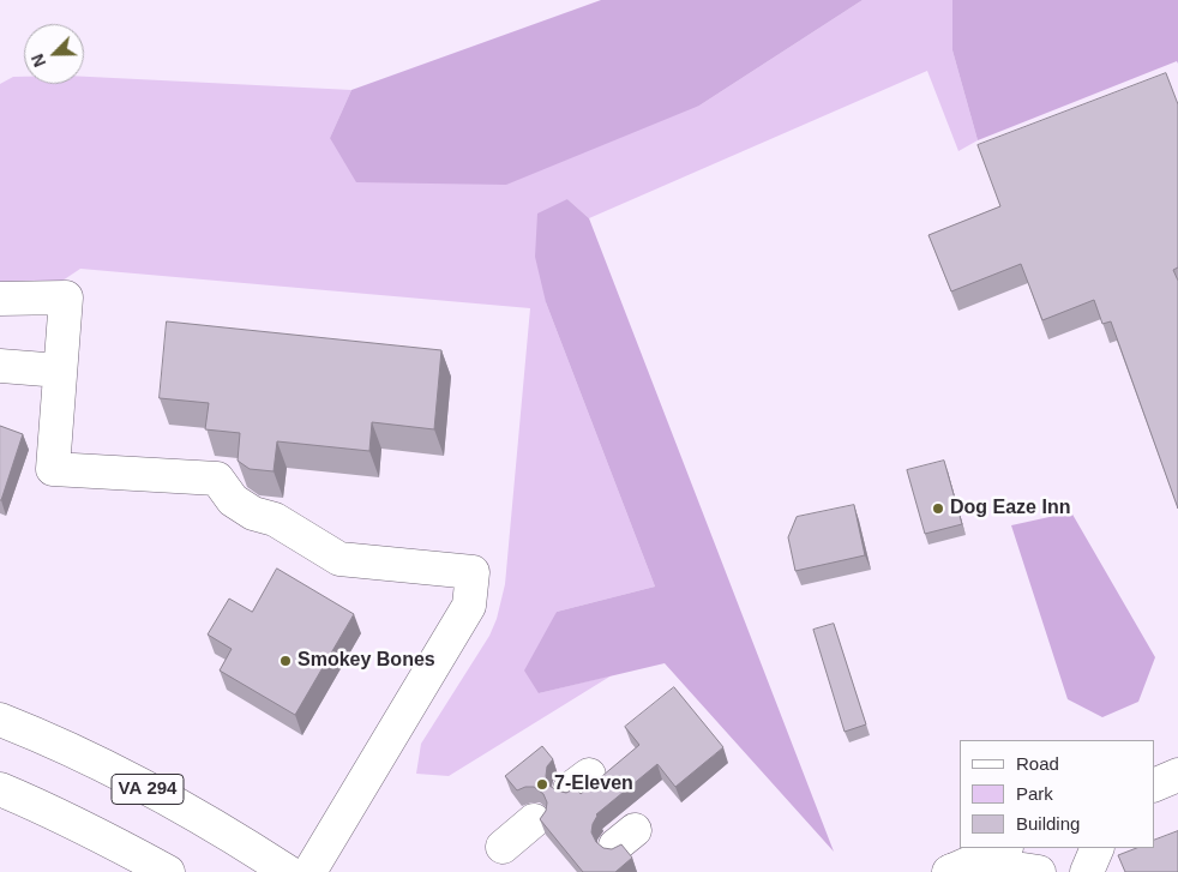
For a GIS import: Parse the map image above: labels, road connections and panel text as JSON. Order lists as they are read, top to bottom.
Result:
{
  "streets": {
    "main road": ["VA 294"]
  },
  "places": ["Dog Eaze Inn", "Smokey Bones", "7-Eleven"],
  "legend": ["Road", "Park", "Building"],
  "north": "bottom left"
}
